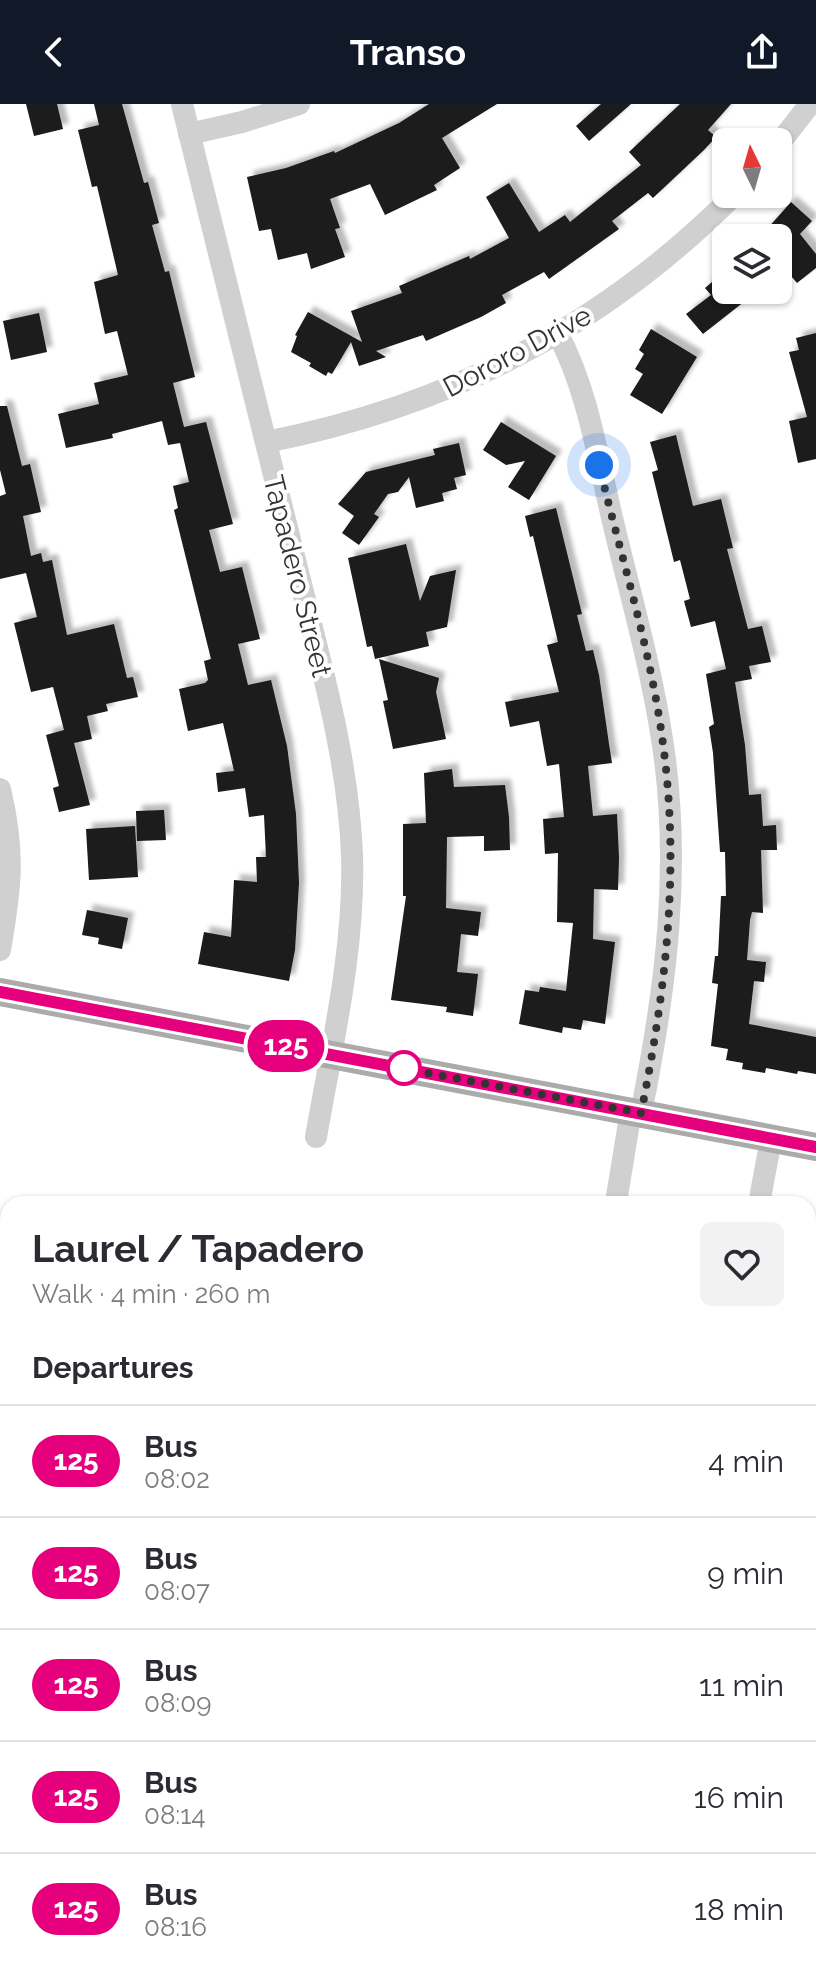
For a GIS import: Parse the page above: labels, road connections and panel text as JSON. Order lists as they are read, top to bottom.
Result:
{
  "streets": {
    "street": ["Dororo Drive", "Tapadero Street"]
  },
  "crossings": [
    ["Dororo Drive", "Tapadero Street"]
  ],
  "lines": ["bus line 125"],
  "north": "top",
  "page": {
    "header": "Transo",
    "on_map": "125",
    "heading": [
      ["Laurel / Tapadero", "Walk · 4 min · 260 m"],
      "Departures"
    ],
    "list": [
      {
        "mark": "125",
        "name": "Bus",
        "note": "08:02",
        "value": "4 min"
      },
      {
        "mark": "125",
        "name": "Bus",
        "note": "08:07",
        "value": "9 min"
      },
      {
        "mark": "125",
        "name": "Bus",
        "note": "08:09",
        "value": "11 min"
      },
      {
        "mark": "125",
        "name": "Bus",
        "note": "08:14",
        "value": "16 min"
      },
      {
        "mark": "125",
        "name": "Bus",
        "note": "08:16",
        "value": "18 min"
      }
    ]
  }
}
